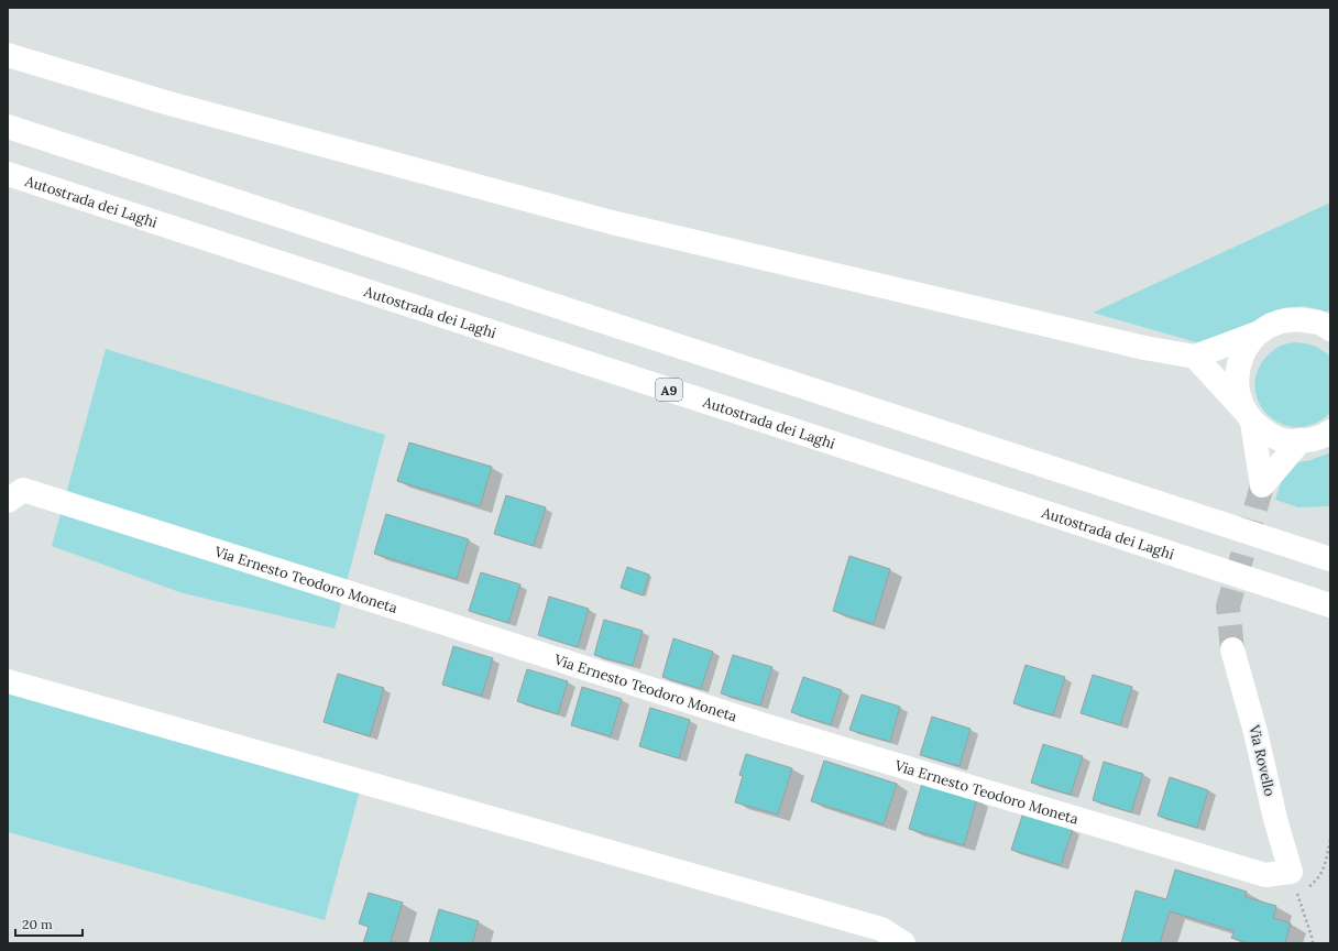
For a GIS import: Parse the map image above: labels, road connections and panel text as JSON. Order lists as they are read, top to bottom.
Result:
{
  "streets": {
    "main road": [
      "Autostrada dei Laghi",
      "A9",
      "Via Ernesto Teodoro Moneta",
      "Via Rovello"
    ]
  },
  "crossings": [
    ["Via Ernesto Teodoro Moneta", "Via Rovello"]
  ],
  "scale_bar": "20 m"
}
